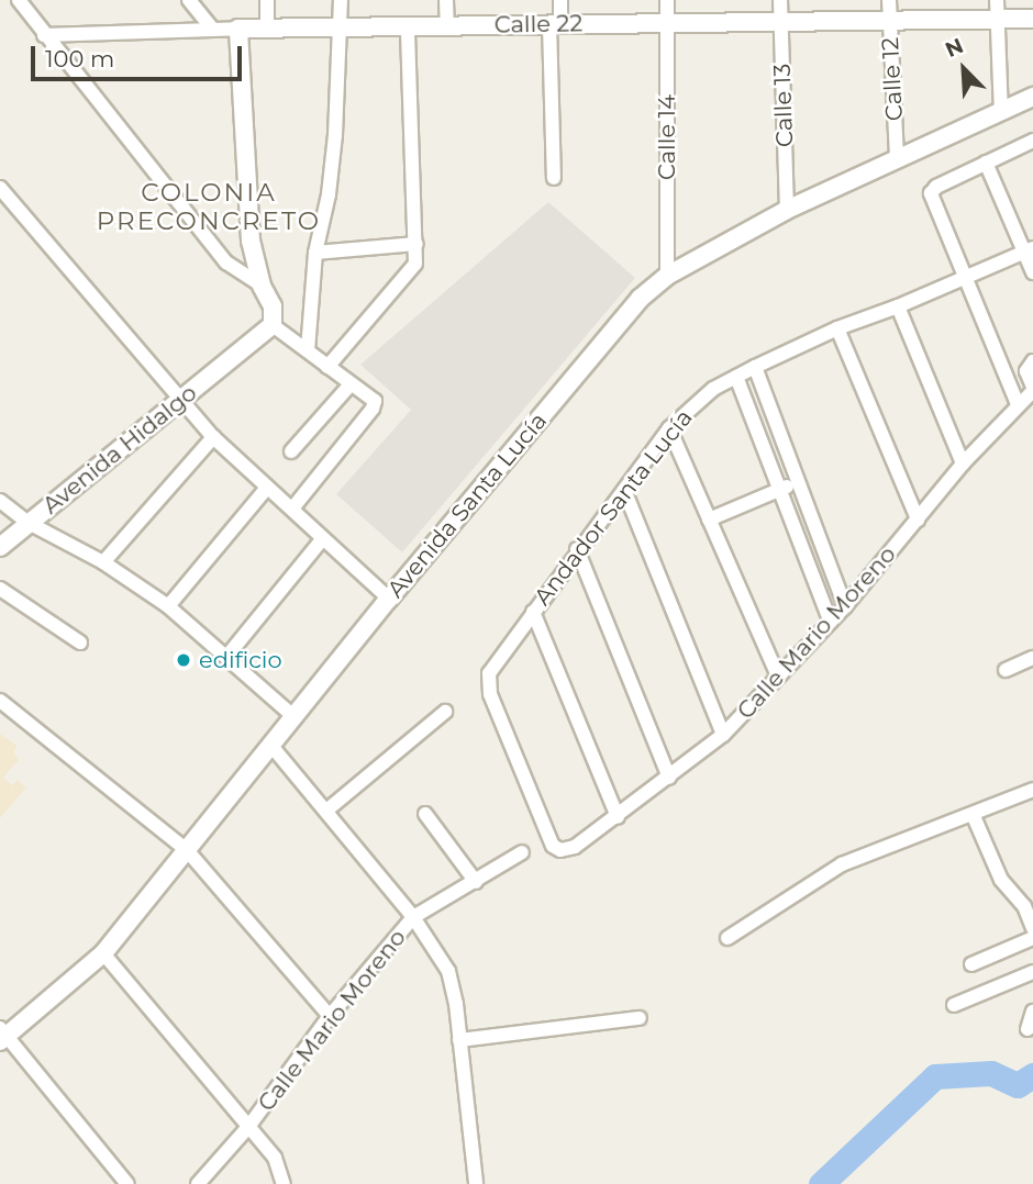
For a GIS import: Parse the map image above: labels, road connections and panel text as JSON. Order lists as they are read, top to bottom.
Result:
{
  "streets": {
    "street": [
      "Calle 22",
      "Calle 12",
      "Calle 13",
      "Calle 14",
      "Avenida Hidalgo",
      "Avenida Santa Lucía",
      "Andador Santa Lucía",
      "Calle Mario Moreno"
    ]
  },
  "crossings": [
    ["Calle 22", "Calle 12"],
    ["Calle 22", "Calle 13"],
    ["Calle 22", "Calle 14"],
    ["Calle 12", "Avenida Santa Lucía"],
    ["Calle 13", "Avenida Santa Lucía"],
    ["Calle 14", "Avenida Santa Lucía"],
    ["Andador Santa Lucía", "Calle Mario Moreno"]
  ],
  "districts": ["COLONIA PRECONCRETO"],
  "places": ["edificio"],
  "scale_bar": "100 m",
  "north": "top left"
}
